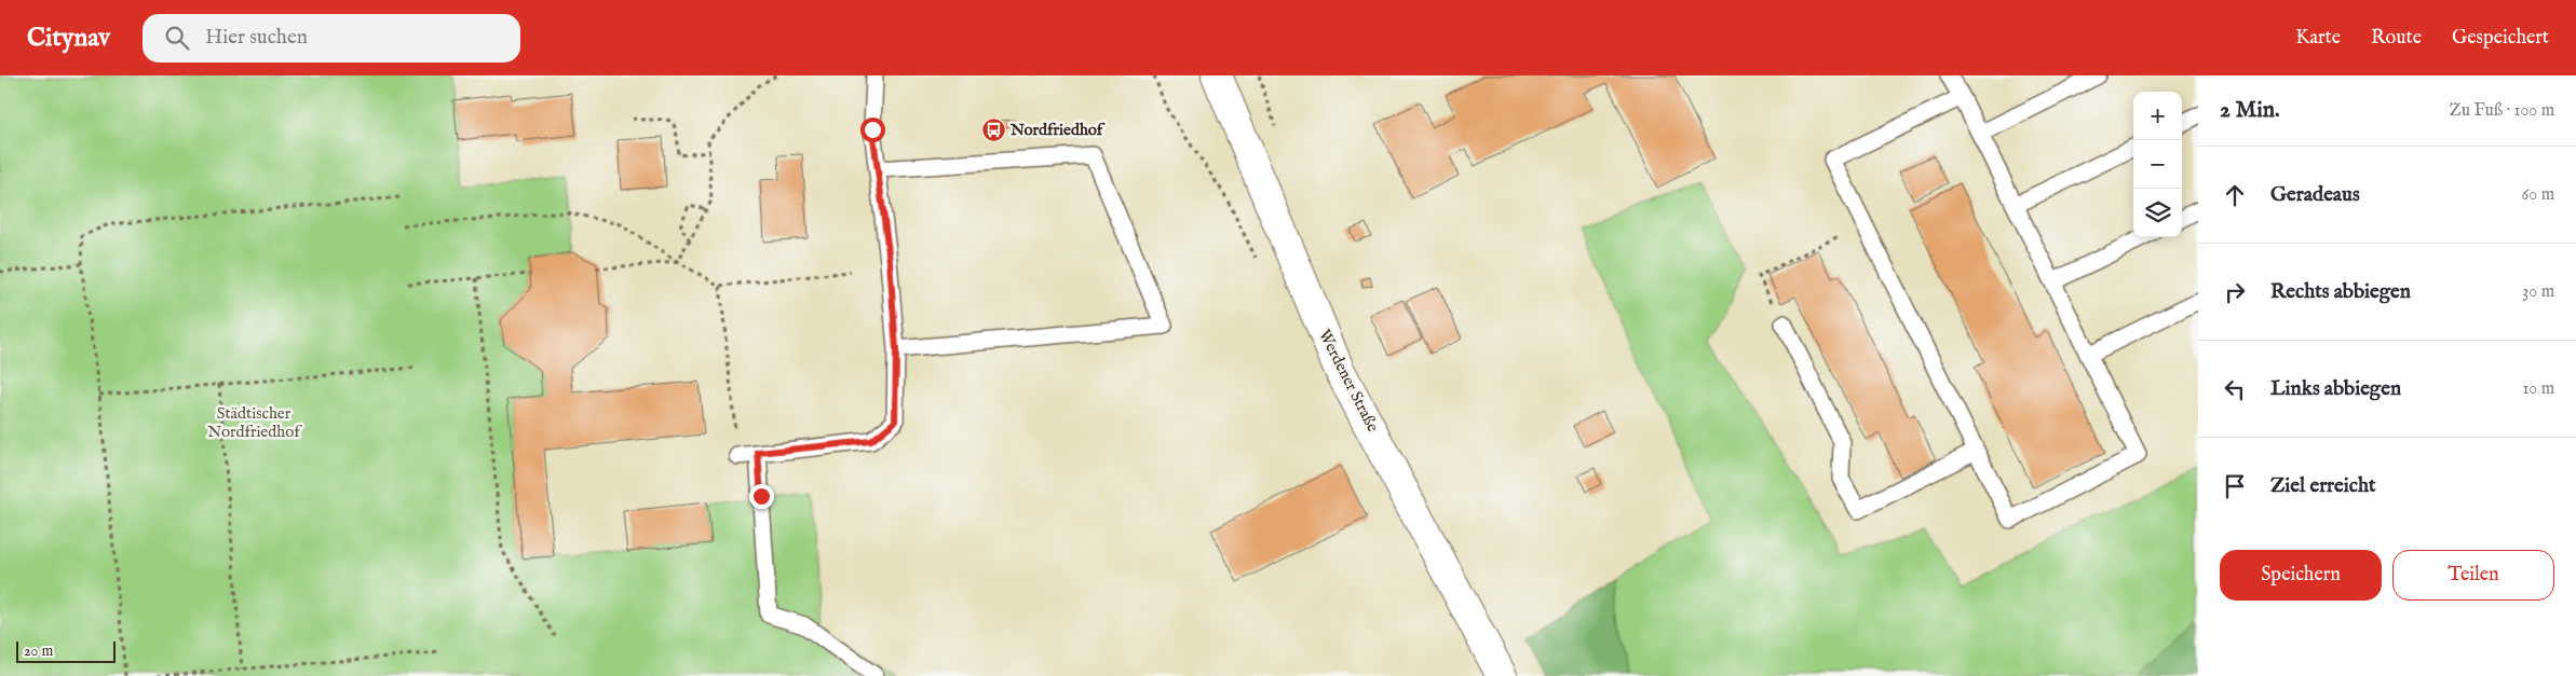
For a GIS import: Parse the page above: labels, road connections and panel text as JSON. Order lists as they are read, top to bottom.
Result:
{
  "streets": {
    "main road": ["Werdener Straße"]
  },
  "parks": ["Städtischer Nordfriedhof"],
  "places": {
    "bus stop": ["Nordfriedhof"]
  },
  "scale_bar": "20 m",
  "page": {
    "header": "Citynav",
    "search": "Hier suchen",
    "nav": ["Karte", "Route", "Gespeichert"],
    "heading": ["2 Min.", "Zu Fuß · 100 m"],
    "map_buttons": ["+", "−"],
    "list": [
      ["Geradeaus", "60 m"],
      ["Rechts abbiegen", "30 m"],
      ["Links abbiegen", "10 m"],
      "Ziel erreicht"
    ],
    "buttons": ["Speichern", "Teilen"],
    "scale": "20 m"
  }
}
